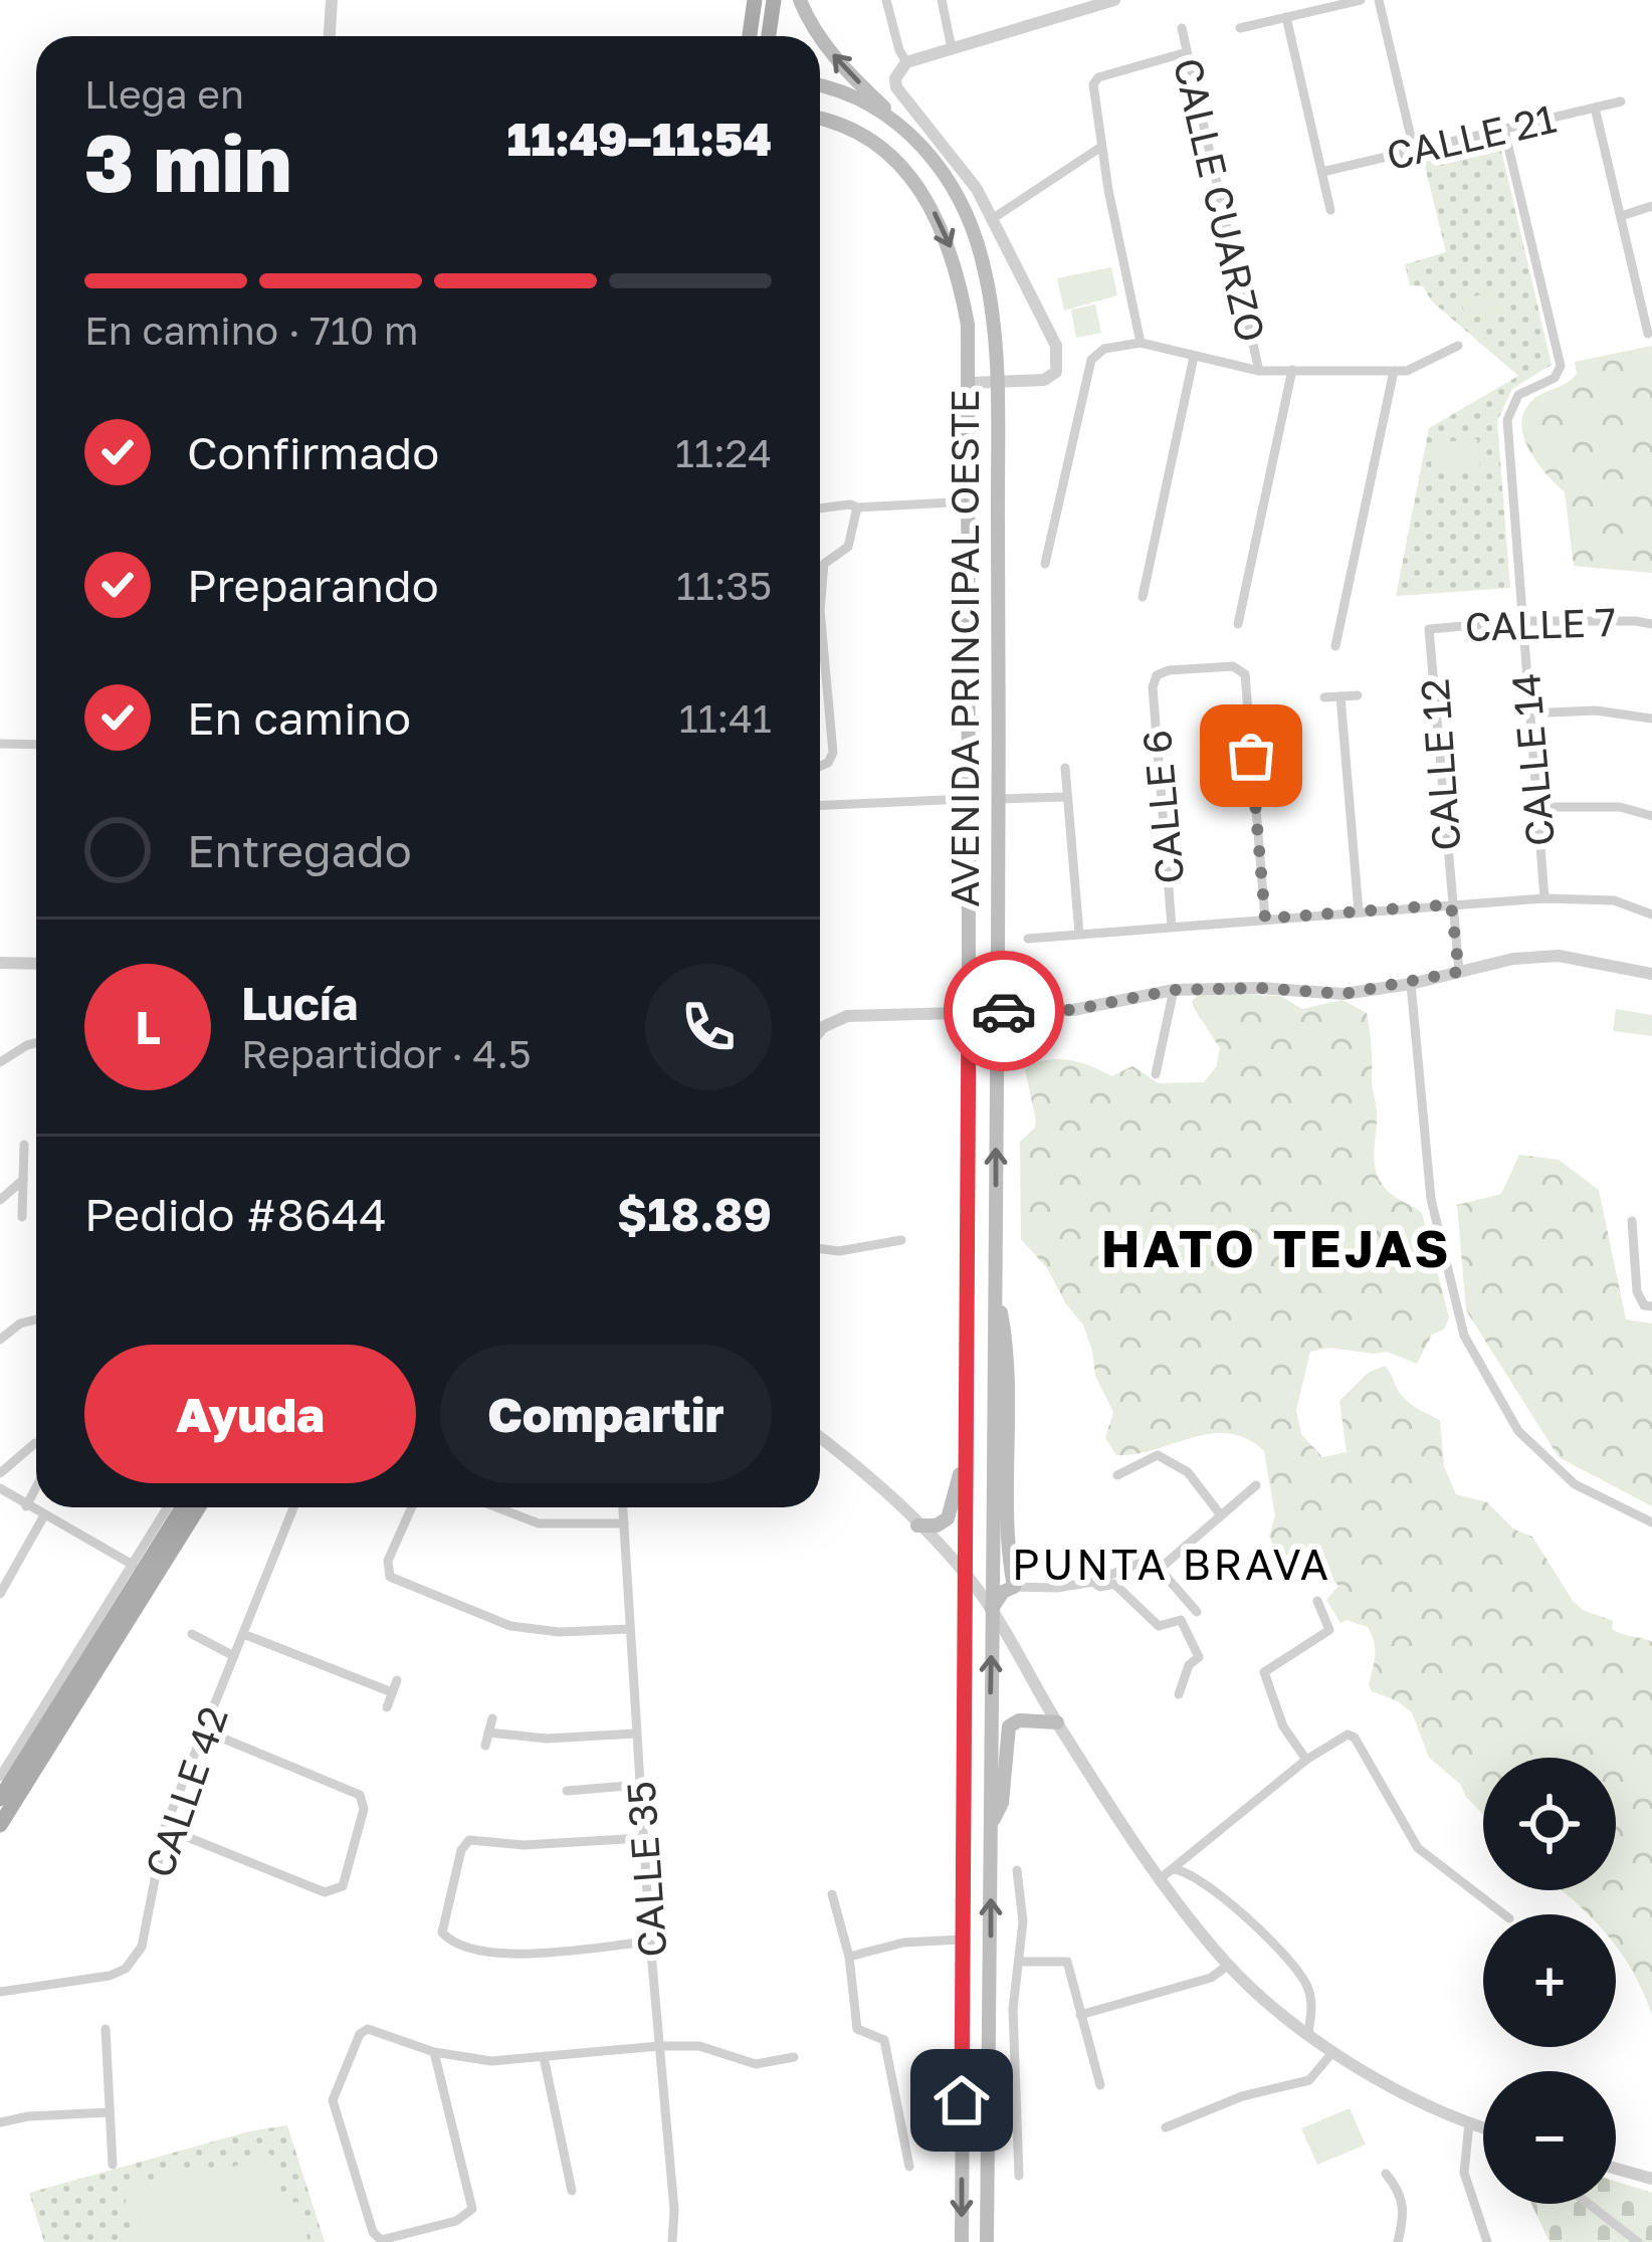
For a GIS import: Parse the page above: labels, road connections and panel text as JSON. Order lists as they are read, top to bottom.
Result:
{
  "streets": {
    "main road": ["AVENIDA PRINCIPAL OESTE"],
    "street": [
      "CALLE 21",
      "CALLE CUARZO",
      "CALLE 7",
      "CALLE 14",
      "CALLE 12",
      "CALLE 6",
      "CALLE 42",
      "CALLE 35"
    ]
  },
  "crossings": [
    ["CALLE 21", "CALLE 14"],
    ["CALLE 7", "CALLE 14"],
    ["CALLE 7", "CALLE 12"]
  ],
  "districts": ["HATO TEJAS", "PUNTA BRAVA"],
  "page": {
    "heading": ["3 min", "Llega en", "11:49–11:54"],
    "panel": [
      "Lucía",
      "Repartidor · 4.5",
      "Pedido #8644",
      "$18.89"
    ],
    "bar": "En camino · 710 m",
    "list": [
      ["Confirmado", "11:24"],
      ["Preparando", "11:35"],
      ["En camino", "11:41"],
      "Entregado"
    ],
    "round": "L",
    "buttons": ["Ayuda", "Compartir"],
    "map_buttons": ["+", "−"]
  }
}
